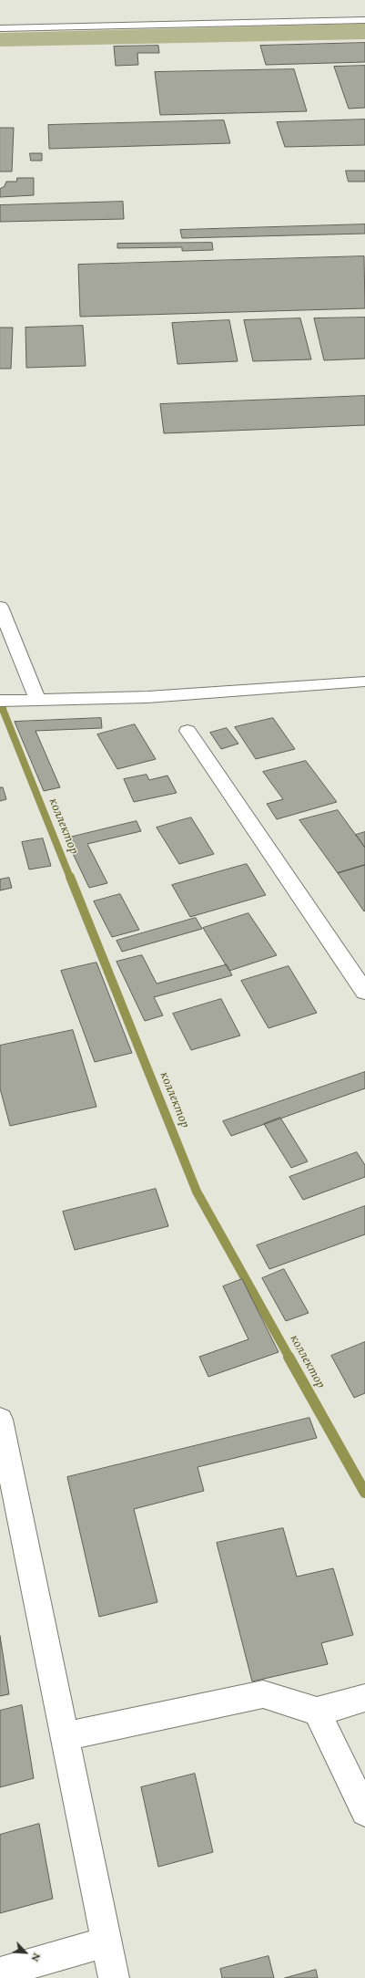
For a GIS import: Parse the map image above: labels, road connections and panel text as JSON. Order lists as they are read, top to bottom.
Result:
{
  "water": ["коллектор"],
  "north": "bottom right"
}
